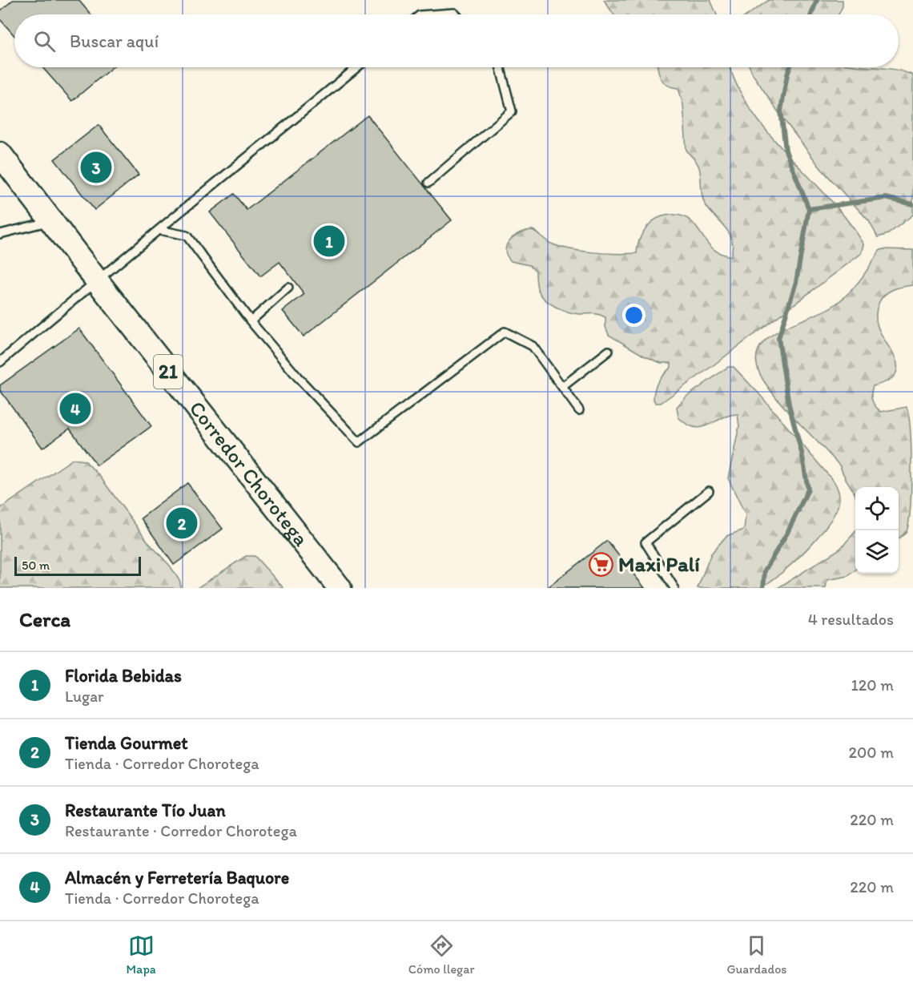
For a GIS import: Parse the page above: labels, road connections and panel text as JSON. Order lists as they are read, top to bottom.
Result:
{
  "streets": {
    "main road": ["21", "Corredor Chorotega"]
  },
  "places": {
    "supermarket": ["Maxi Palí"]
  },
  "scale_bar": "50 m",
  "page": {
    "search": "Buscar aquí",
    "pins": [
      "3",
      "1",
      "4",
      "2"
    ],
    "scale": "50 m",
    "heading": ["Cerca", "4 resultados"],
    "list": [
      {
        "mark": "1",
        "name": "Florida Bebidas",
        "note": "Lugar",
        "value": "120 m"
      },
      {
        "mark": "2",
        "name": "Tienda Gourmet",
        "note": "Tienda · Corredor Chorotega",
        "value": "200 m"
      },
      {
        "mark": "3",
        "name": "Restaurante Tío Juan",
        "note": "Restaurante · Corredor Chorotega",
        "value": "220 m"
      },
      {
        "mark": "4",
        "name": "Almacén y Ferretería Baquore",
        "note": "Tienda · Corredor Chorotega",
        "value": "220 m"
      }
    ],
    "nav": ["Mapa", "Cómo llegar", "Guardados"]
  }
}
